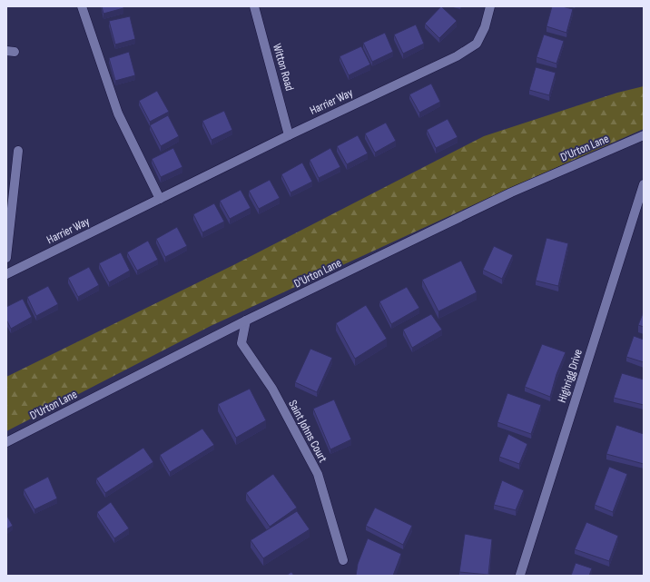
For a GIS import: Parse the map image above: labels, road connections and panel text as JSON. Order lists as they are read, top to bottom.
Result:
{
  "streets": {
    "street": [
      "Witton Road",
      "Harrier Way",
      "D'Urton Lane",
      "Highrigg Drive",
      "Saint Johns Court"
    ]
  },
  "crossings": [
    ["Witton Road", "Harrier Way"],
    ["D'Urton Lane", "Saint Johns Court"]
  ]
}
